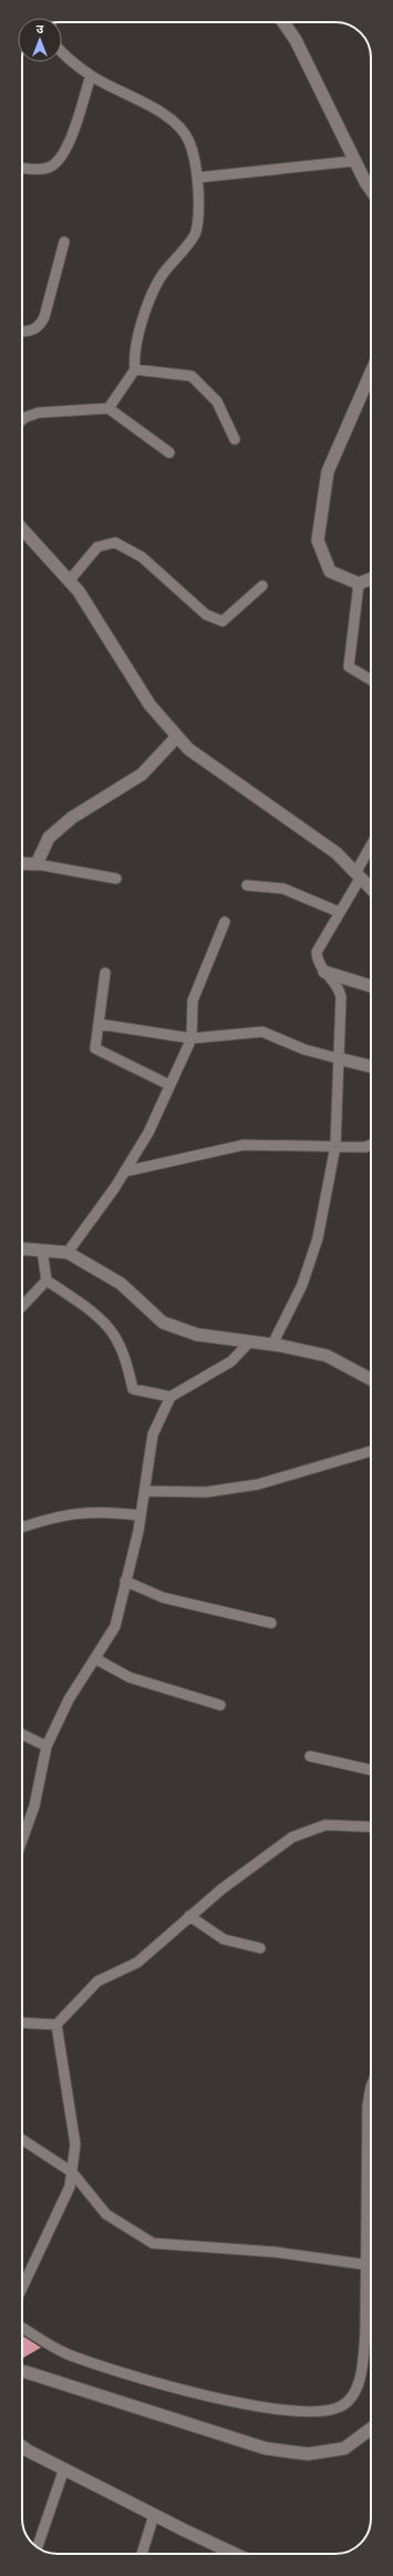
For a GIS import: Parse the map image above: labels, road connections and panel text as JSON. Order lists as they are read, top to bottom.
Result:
{
  "north": "top"
}
